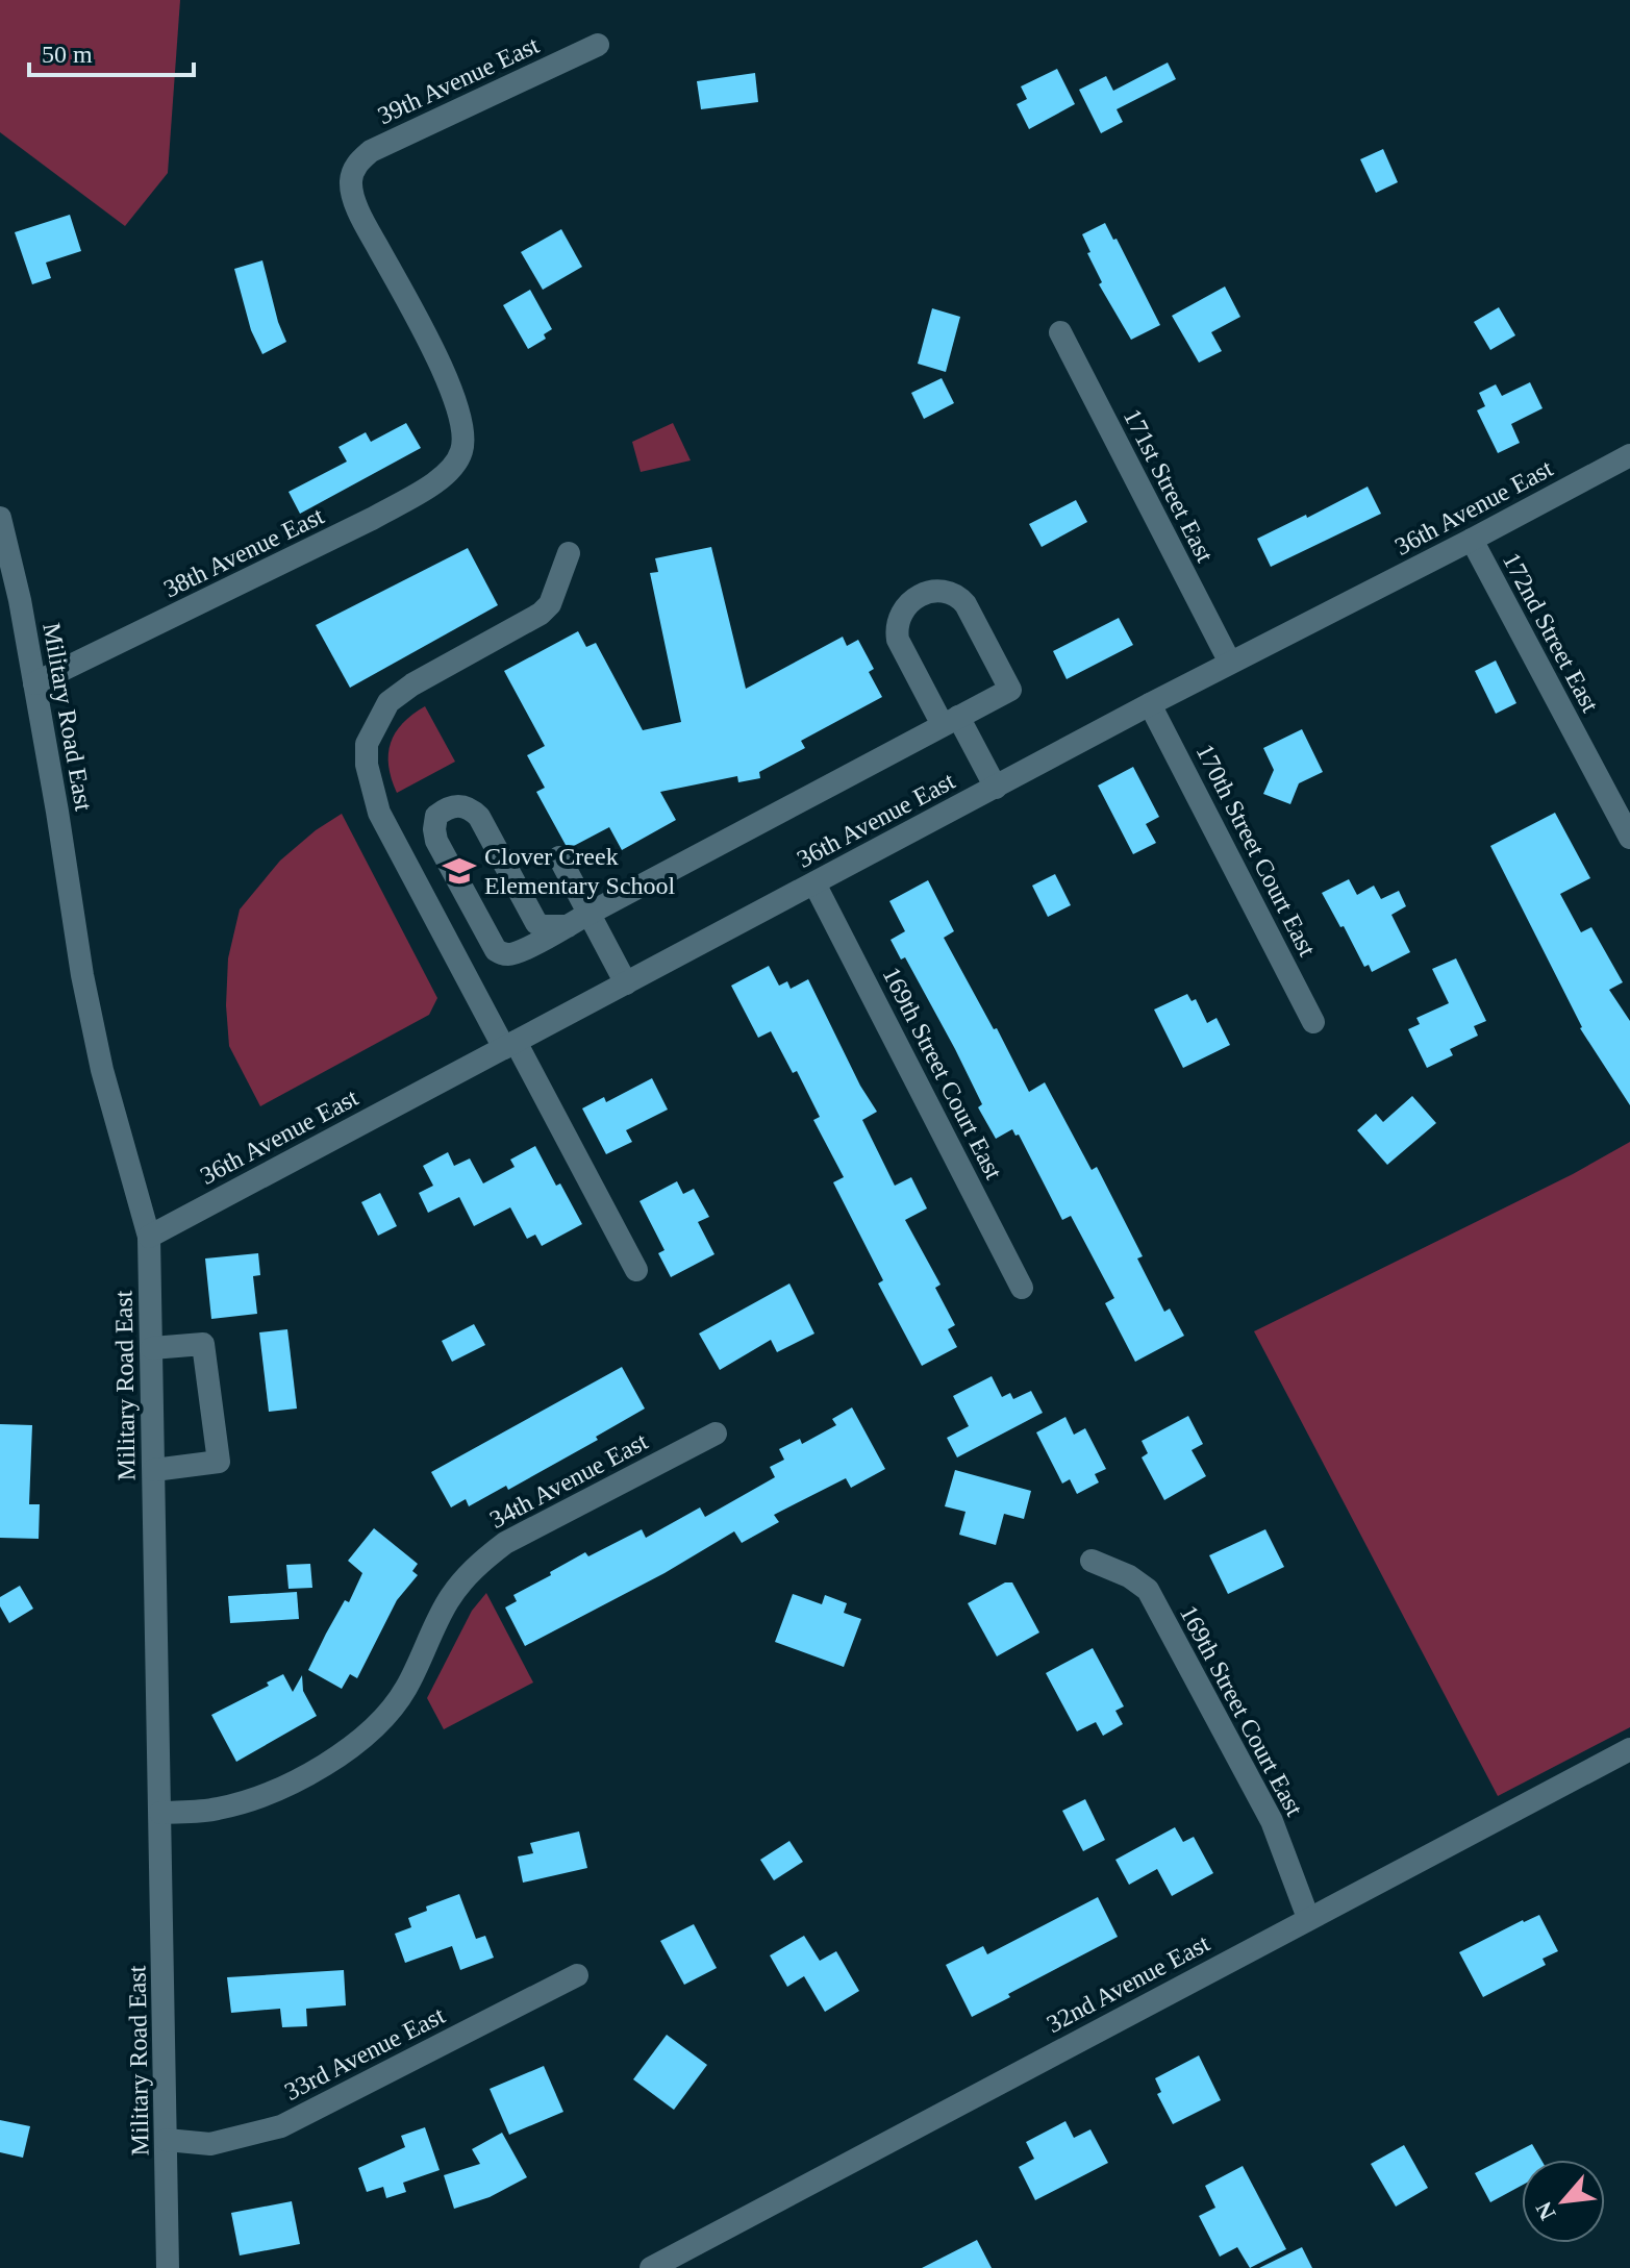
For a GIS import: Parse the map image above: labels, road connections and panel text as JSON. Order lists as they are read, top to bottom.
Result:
{
  "streets": {
    "street": [
      "39th Avenue East",
      "171st Street East",
      "36th Avenue East",
      "38th Avenue East",
      "172nd Street East",
      "Military Road East",
      "170th Street Court East",
      "169th Street Court East",
      "34th Avenue East",
      "32nd Avenue East",
      "33rd Avenue East"
    ]
  },
  "crossings": [
    ["39th Avenue East", "38th Avenue East"],
    ["171st Street East", "36th Avenue East"],
    ["36th Avenue East", "172nd Street East"],
    ["36th Avenue East", "Military Road East"],
    ["36th Avenue East", "170th Street Court East"],
    ["36th Avenue East", "169th Street Court East"],
    ["38th Avenue East", "Military Road East"],
    ["Military Road East", "34th Avenue East"],
    ["Military Road East", "33rd Avenue East"],
    ["169th Street Court East", "32nd Avenue East"]
  ],
  "places": {
    "school or university": ["Clover Creek Elementary School"]
  },
  "scale_bar": "50 m",
  "north": "bottom left"
}
